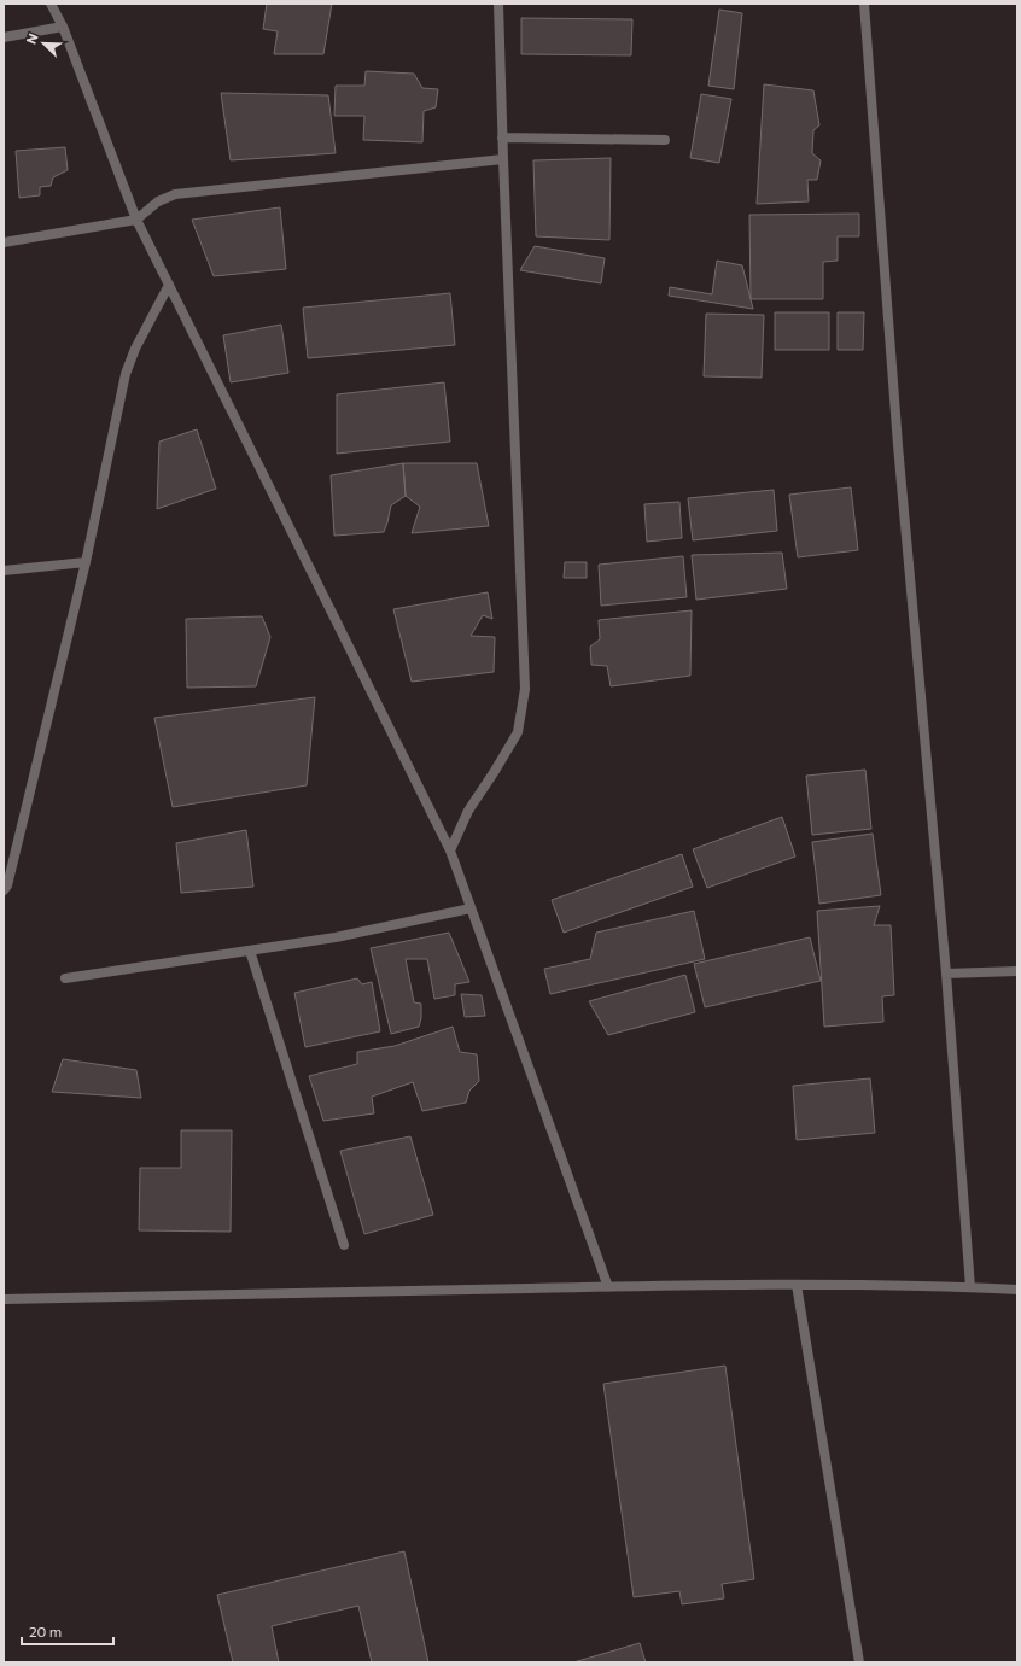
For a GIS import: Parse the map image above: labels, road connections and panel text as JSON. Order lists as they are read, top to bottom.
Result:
{
  "scale_bar": "20 m",
  "north": "top left"
}
